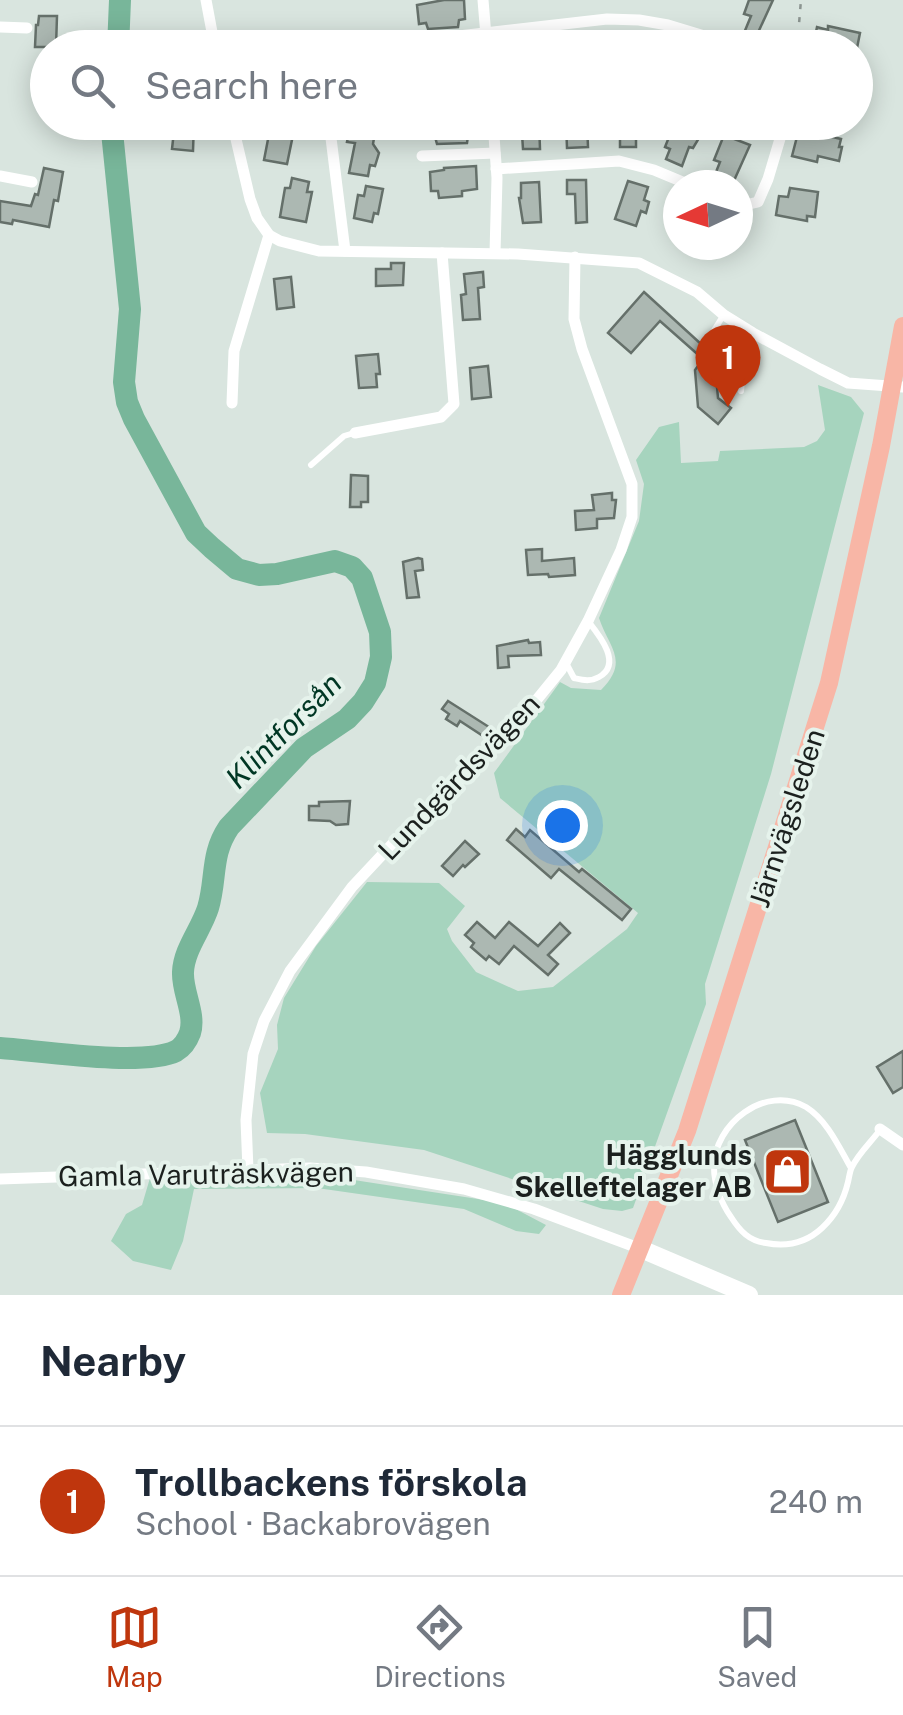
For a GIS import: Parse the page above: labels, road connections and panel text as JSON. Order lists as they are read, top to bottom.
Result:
{
  "streets": {
    "main road": ["Järnvägsleden"],
    "street": ["Lundgärdsvägen", "Gamla Varuträskvägen"]
  },
  "crossings": [
    ["Lundgärdsvägen", "Gamla Varuträskvägen"],
    ["Järnvägsleden", "Gamla Varuträskvägen"]
  ],
  "water": ["Klintforsån"],
  "places": {
    "shop": ["Hägglunds Skelleftelager AB"]
  },
  "north": "left",
  "page": {
    "search": "Search here",
    "pins": "1",
    "heading": "Nearby",
    "list": [
      {
        "mark": "1",
        "name": "Trollbackens förskola",
        "note": "School · Backabrovägen",
        "value": "240 m"
      }
    ],
    "nav": ["Map", "Directions", "Saved"]
  }
}
